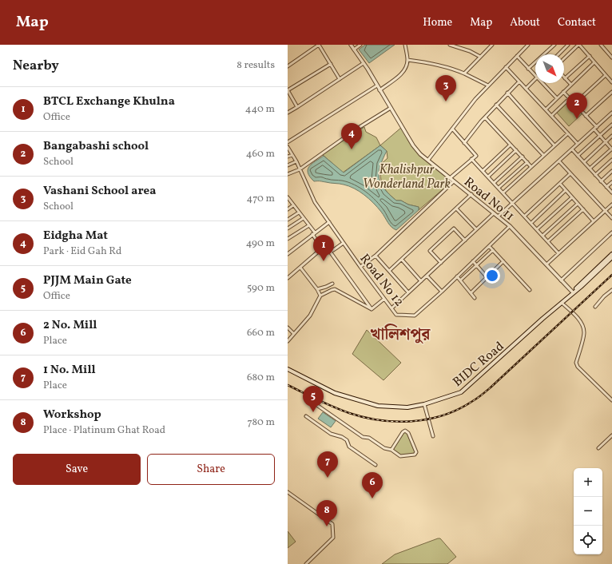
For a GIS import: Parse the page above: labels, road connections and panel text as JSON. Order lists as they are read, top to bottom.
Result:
{
  "streets": {
    "main road": ["BIDC Road"],
    "street": ["Road No 11", "Road No 12"]
  },
  "crossings": [
    ["Road No 11", "Road No 12"],
    ["Road No 11", "BIDC Road"]
  ],
  "districts": ["খালিশপুর"],
  "parks": ["Khalishpur Wonderland Park"],
  "north": "bottom right",
  "page": {
    "header": "Map",
    "nav": [
      "Home",
      "Map",
      "About",
      "Contact"
    ],
    "heading": ["Nearby", "8 results"],
    "pins": [
      "3",
      "2",
      "4",
      "1",
      "5",
      "7",
      "6",
      "8"
    ],
    "list": [
      {
        "mark": "1",
        "name": "BTCL Exchange Khulna",
        "note": "Office",
        "value": "440 m"
      },
      {
        "mark": "2",
        "name": "Bangabashi school",
        "note": "School",
        "value": "460 m"
      },
      {
        "mark": "3",
        "name": "Vashani School area",
        "note": "School",
        "value": "470 m"
      },
      {
        "mark": "4",
        "name": "Eidgha Mat",
        "note": "Park · Eid Gah Rd",
        "value": "490 m"
      },
      {
        "mark": "5",
        "name": "PJJM Main Gate",
        "note": "Office",
        "value": "590 m"
      },
      {
        "mark": "6",
        "name": "2 No. Mill",
        "note": "Place",
        "value": "660 m"
      },
      {
        "mark": "7",
        "name": "1 No. Mill",
        "note": "Place",
        "value": "680 m"
      },
      {
        "mark": "8",
        "name": "Workshop",
        "note": "Place · Platinum Ghat Road",
        "value": "780 m"
      }
    ],
    "buttons": ["Save", "Share"],
    "map_buttons": ["+", "−"]
  }
}
